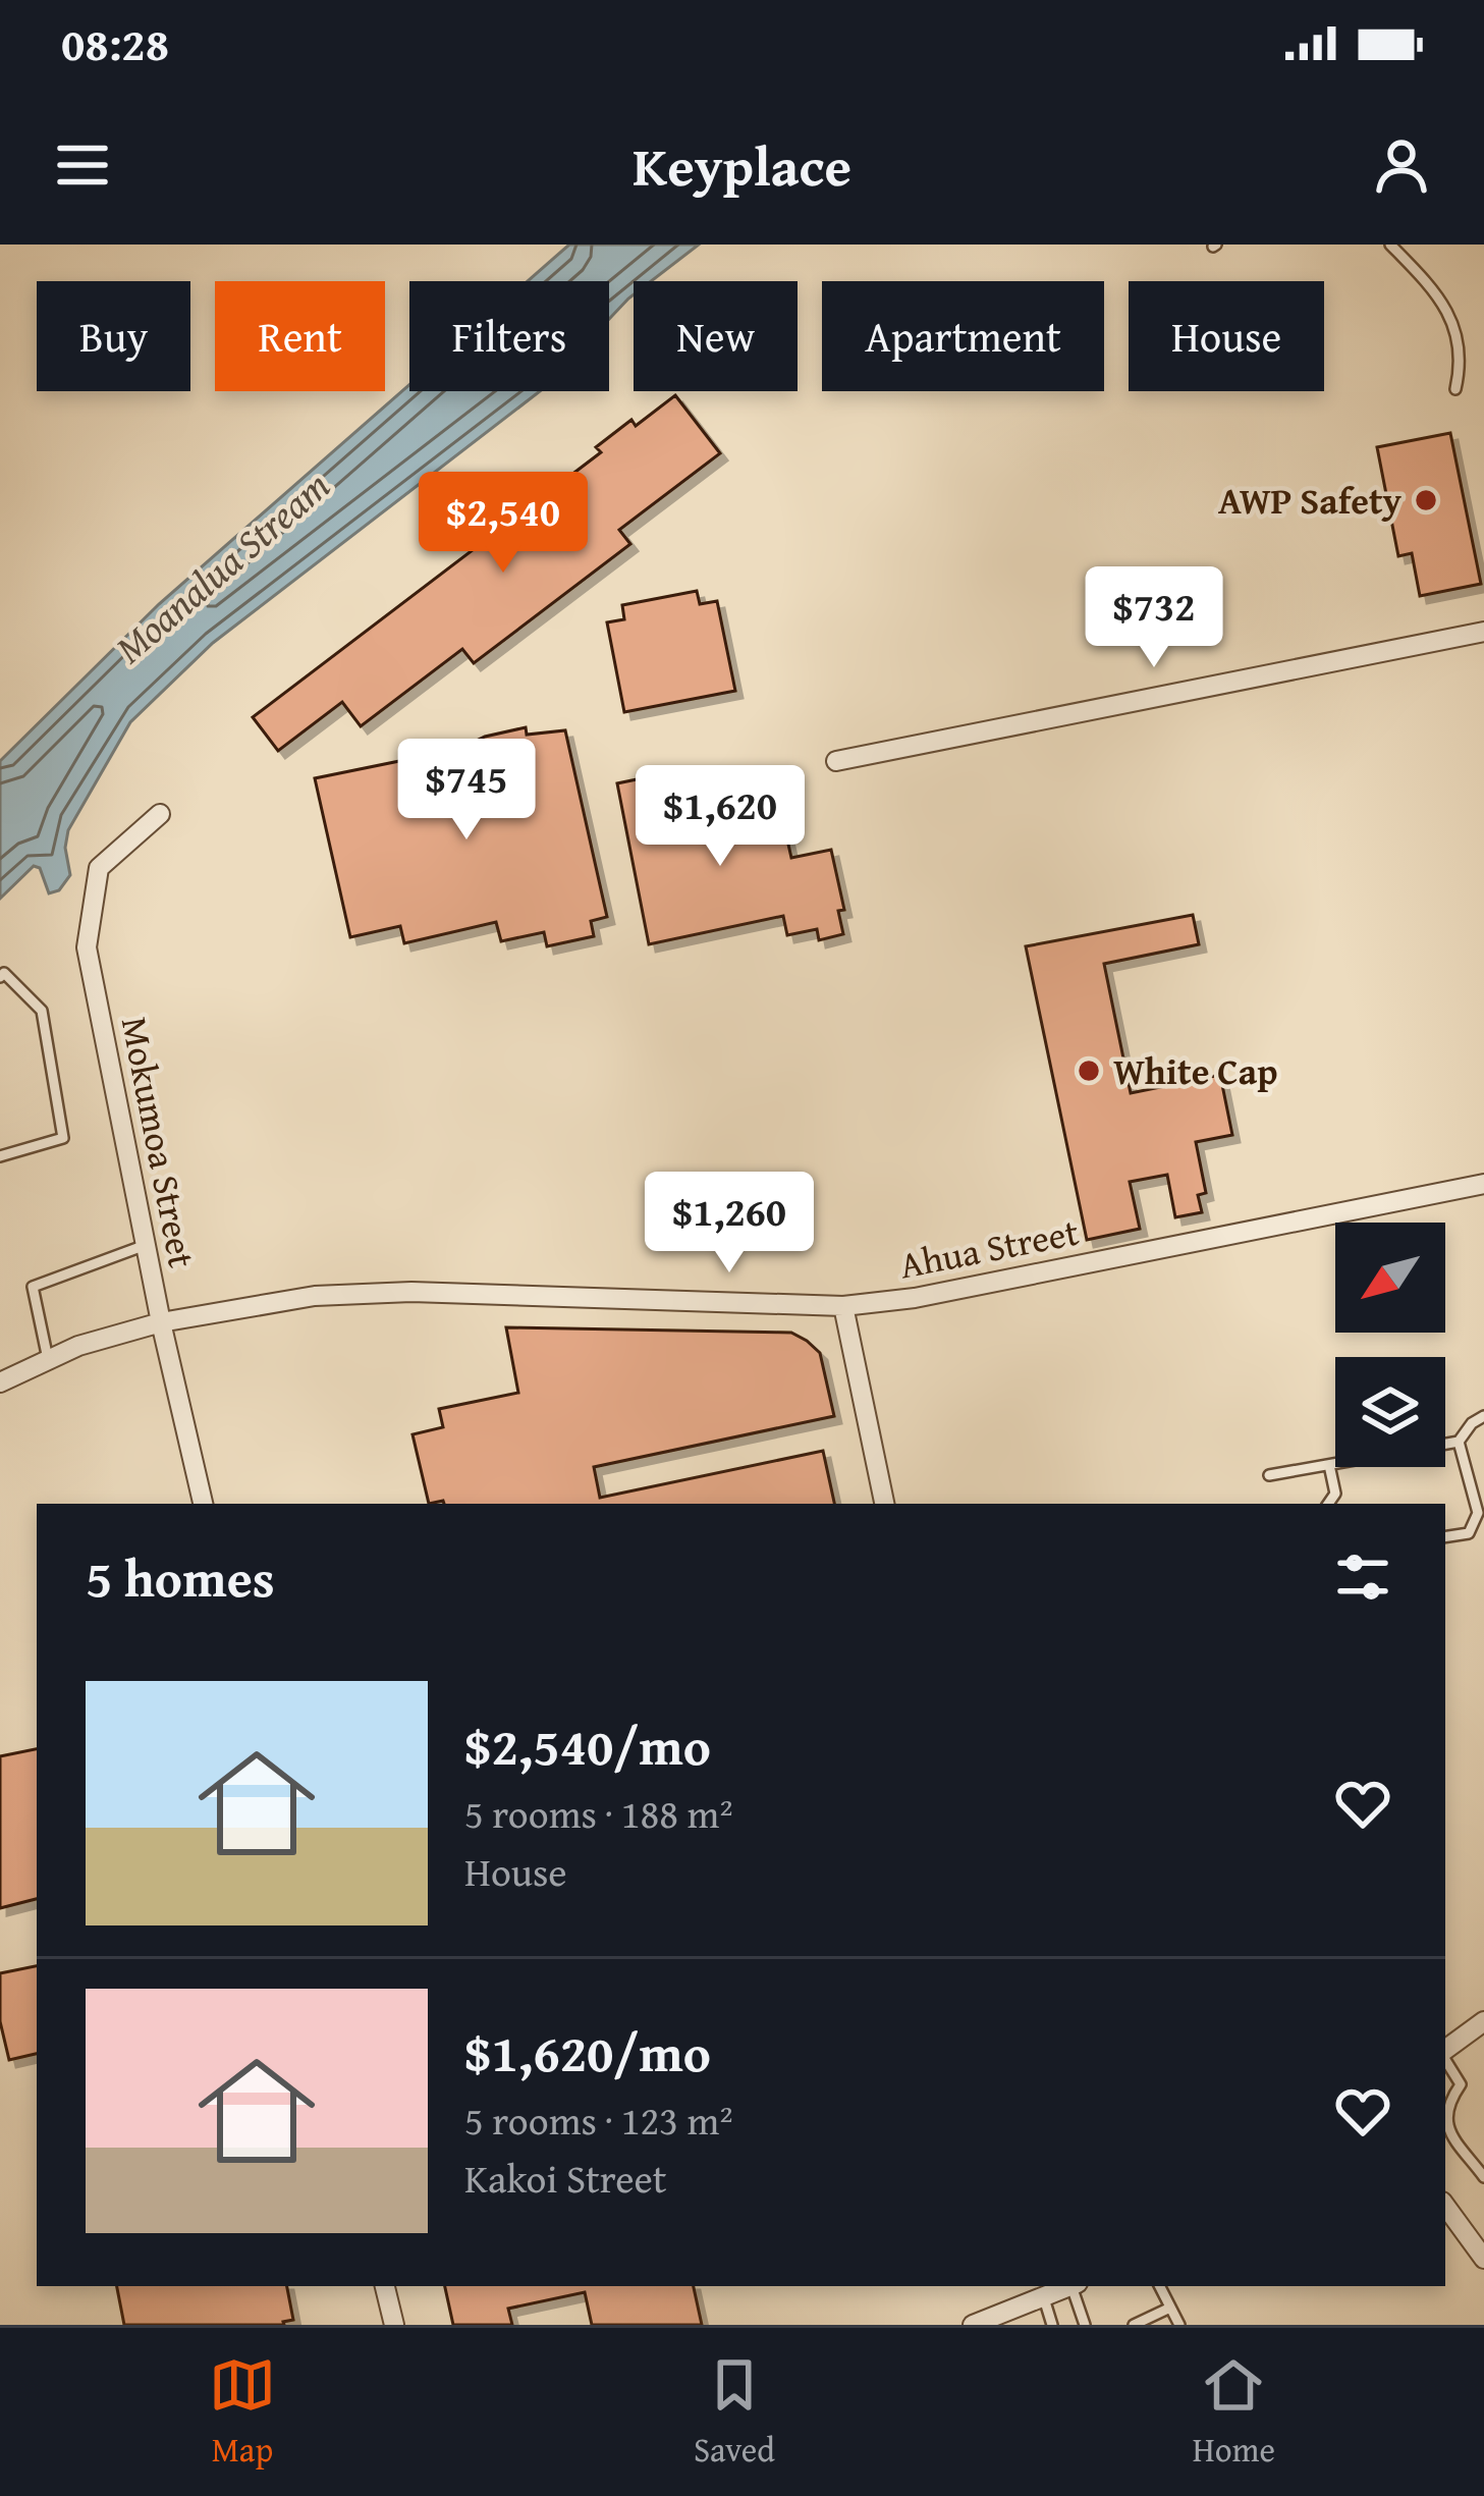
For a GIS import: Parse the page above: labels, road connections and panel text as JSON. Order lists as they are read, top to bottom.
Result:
{
  "streets": {
    "street": ["Mokumoa Street", "Ahua Street"]
  },
  "crossings": [
    ["Mokumoa Street", "Ahua Street"]
  ],
  "water": ["Moanalua Stream"],
  "places": ["AWP Safety", "White Cap"],
  "north": "bottom left",
  "page": {
    "status": "08:28",
    "header": "Keyplace",
    "chip": [
      "Buy",
      "Rent",
      "Filters",
      "New",
      "Apartment",
      "House"
    ],
    "price": [
      "$2,540",
      "$732",
      "$745",
      "$1,620",
      "$1,260"
    ],
    "heading": "5 homes",
    "list": [
      {
        "name": "$2,540/mo",
        "note": "5 rooms · 188 m² · House"
      },
      {
        "name": "$1,620/mo",
        "note": "5 rooms · 123 m² · Kakoi Street"
      }
    ],
    "tabs": ["Map", "Saved", "Home"]
  }
}
